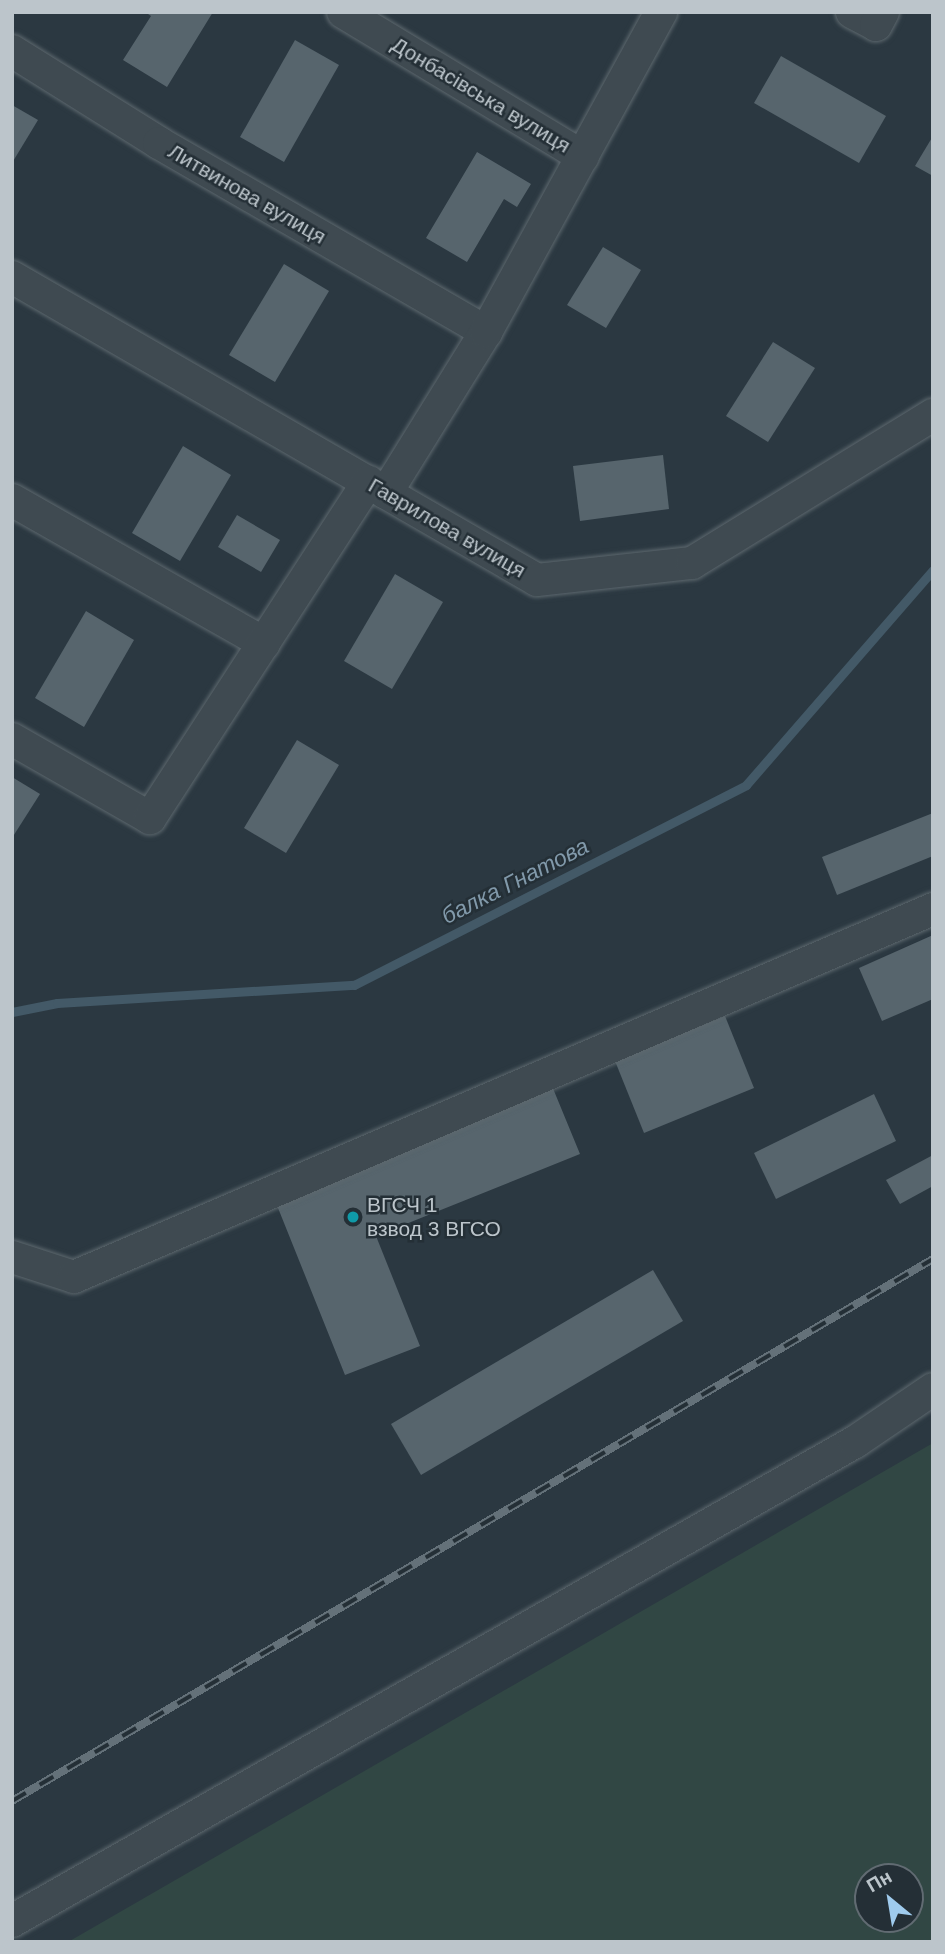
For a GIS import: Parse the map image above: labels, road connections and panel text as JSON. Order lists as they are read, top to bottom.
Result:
{
  "streets": {
    "street": ["Донбасівська вулиця", "Литвинова вулиця", "Гаврилова вулиця"]
  },
  "water": ["балка Гнатова"],
  "places": ["ВГСЧ 1 взвод 3 ВГСО"],
  "north": "top left"
}
